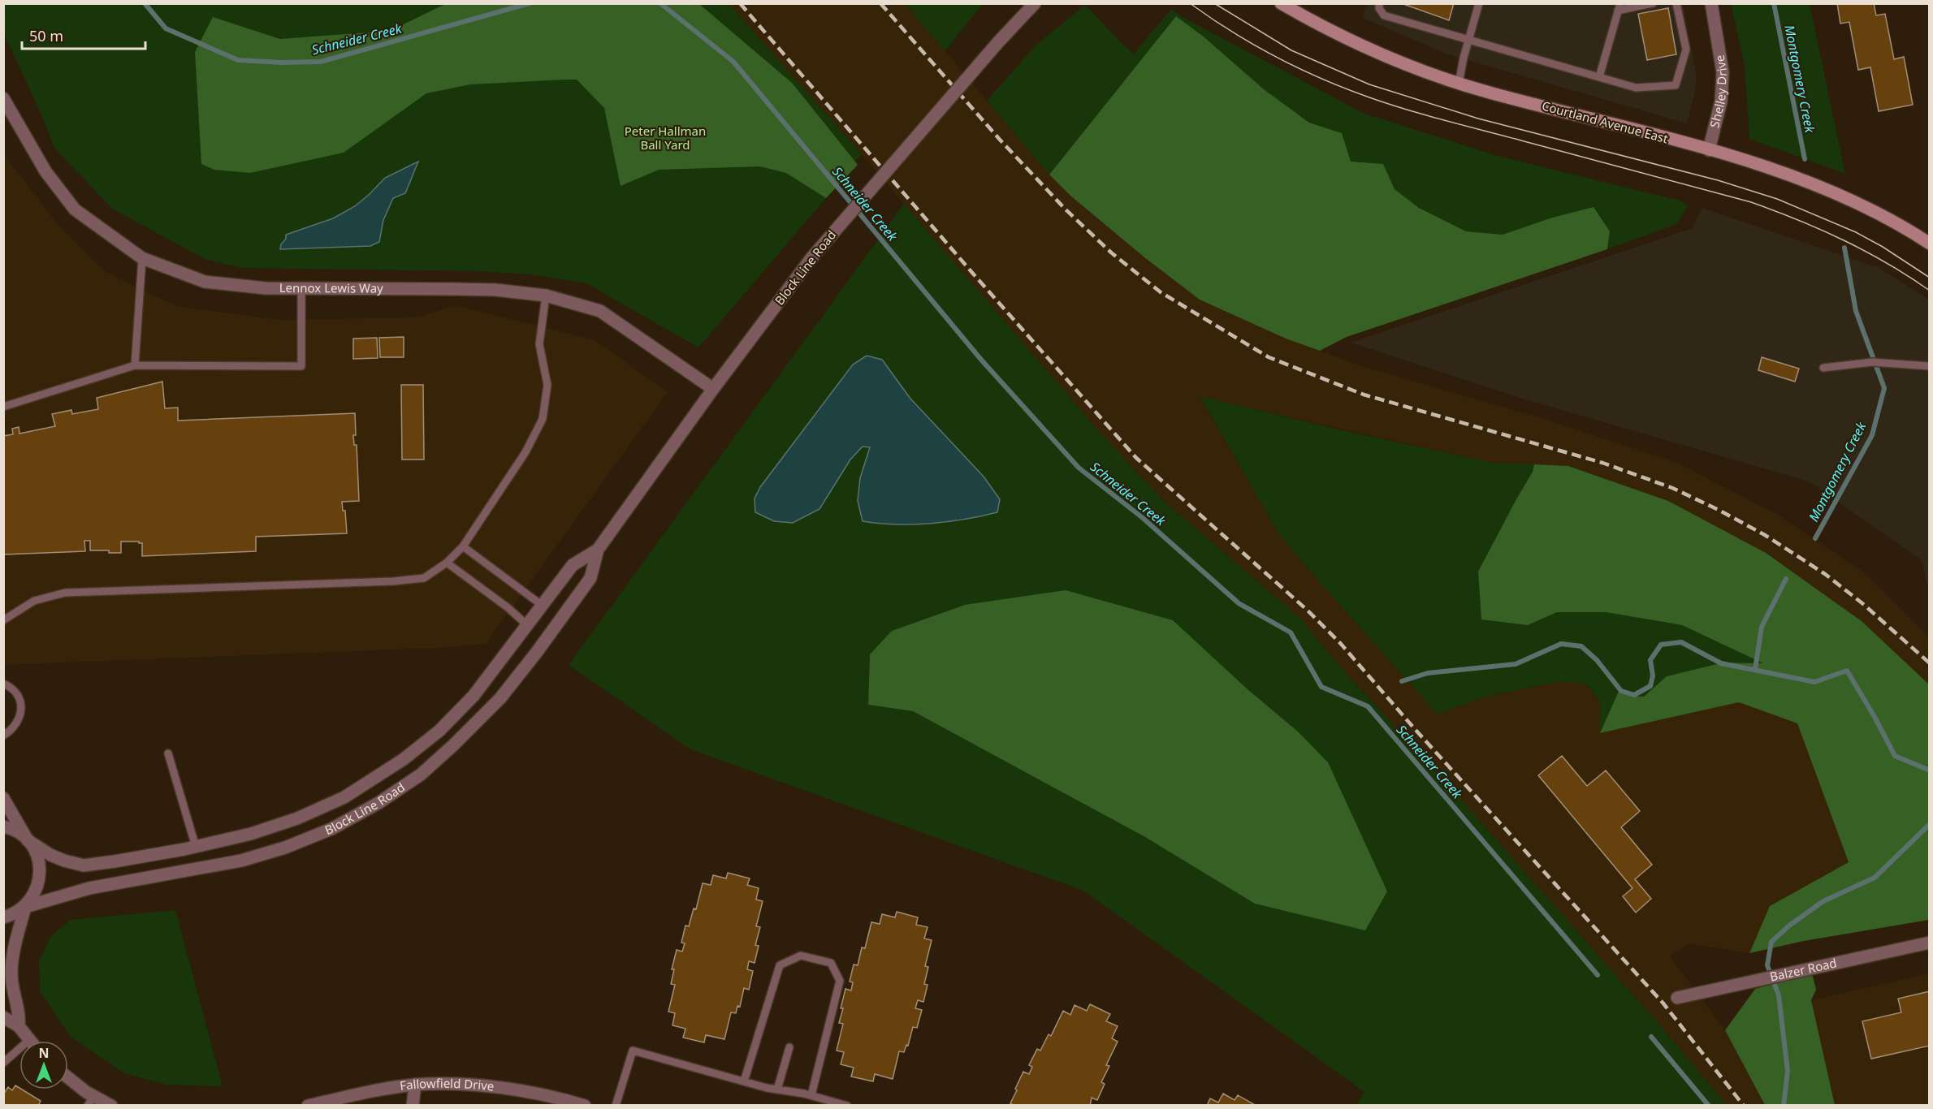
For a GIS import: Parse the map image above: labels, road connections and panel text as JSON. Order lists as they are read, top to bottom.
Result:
{
  "streets": {
    "main road": ["Courtland Avenue East"],
    "street": [
      "Shelley Drive",
      "Block Line Road",
      "Lennox Lewis Way",
      "Balzer Road",
      "Fallowfield Drive"
    ]
  },
  "crossings": [
    ["Shelley Drive", "Courtland Avenue East"],
    ["Block Line Road", "Lennox Lewis Way"]
  ],
  "water": ["Schneider Creek", "Montgomery Creek"],
  "parks": ["Peter Hallman Ball Yard"],
  "scale_bar": "50 m",
  "north": "top"
}
